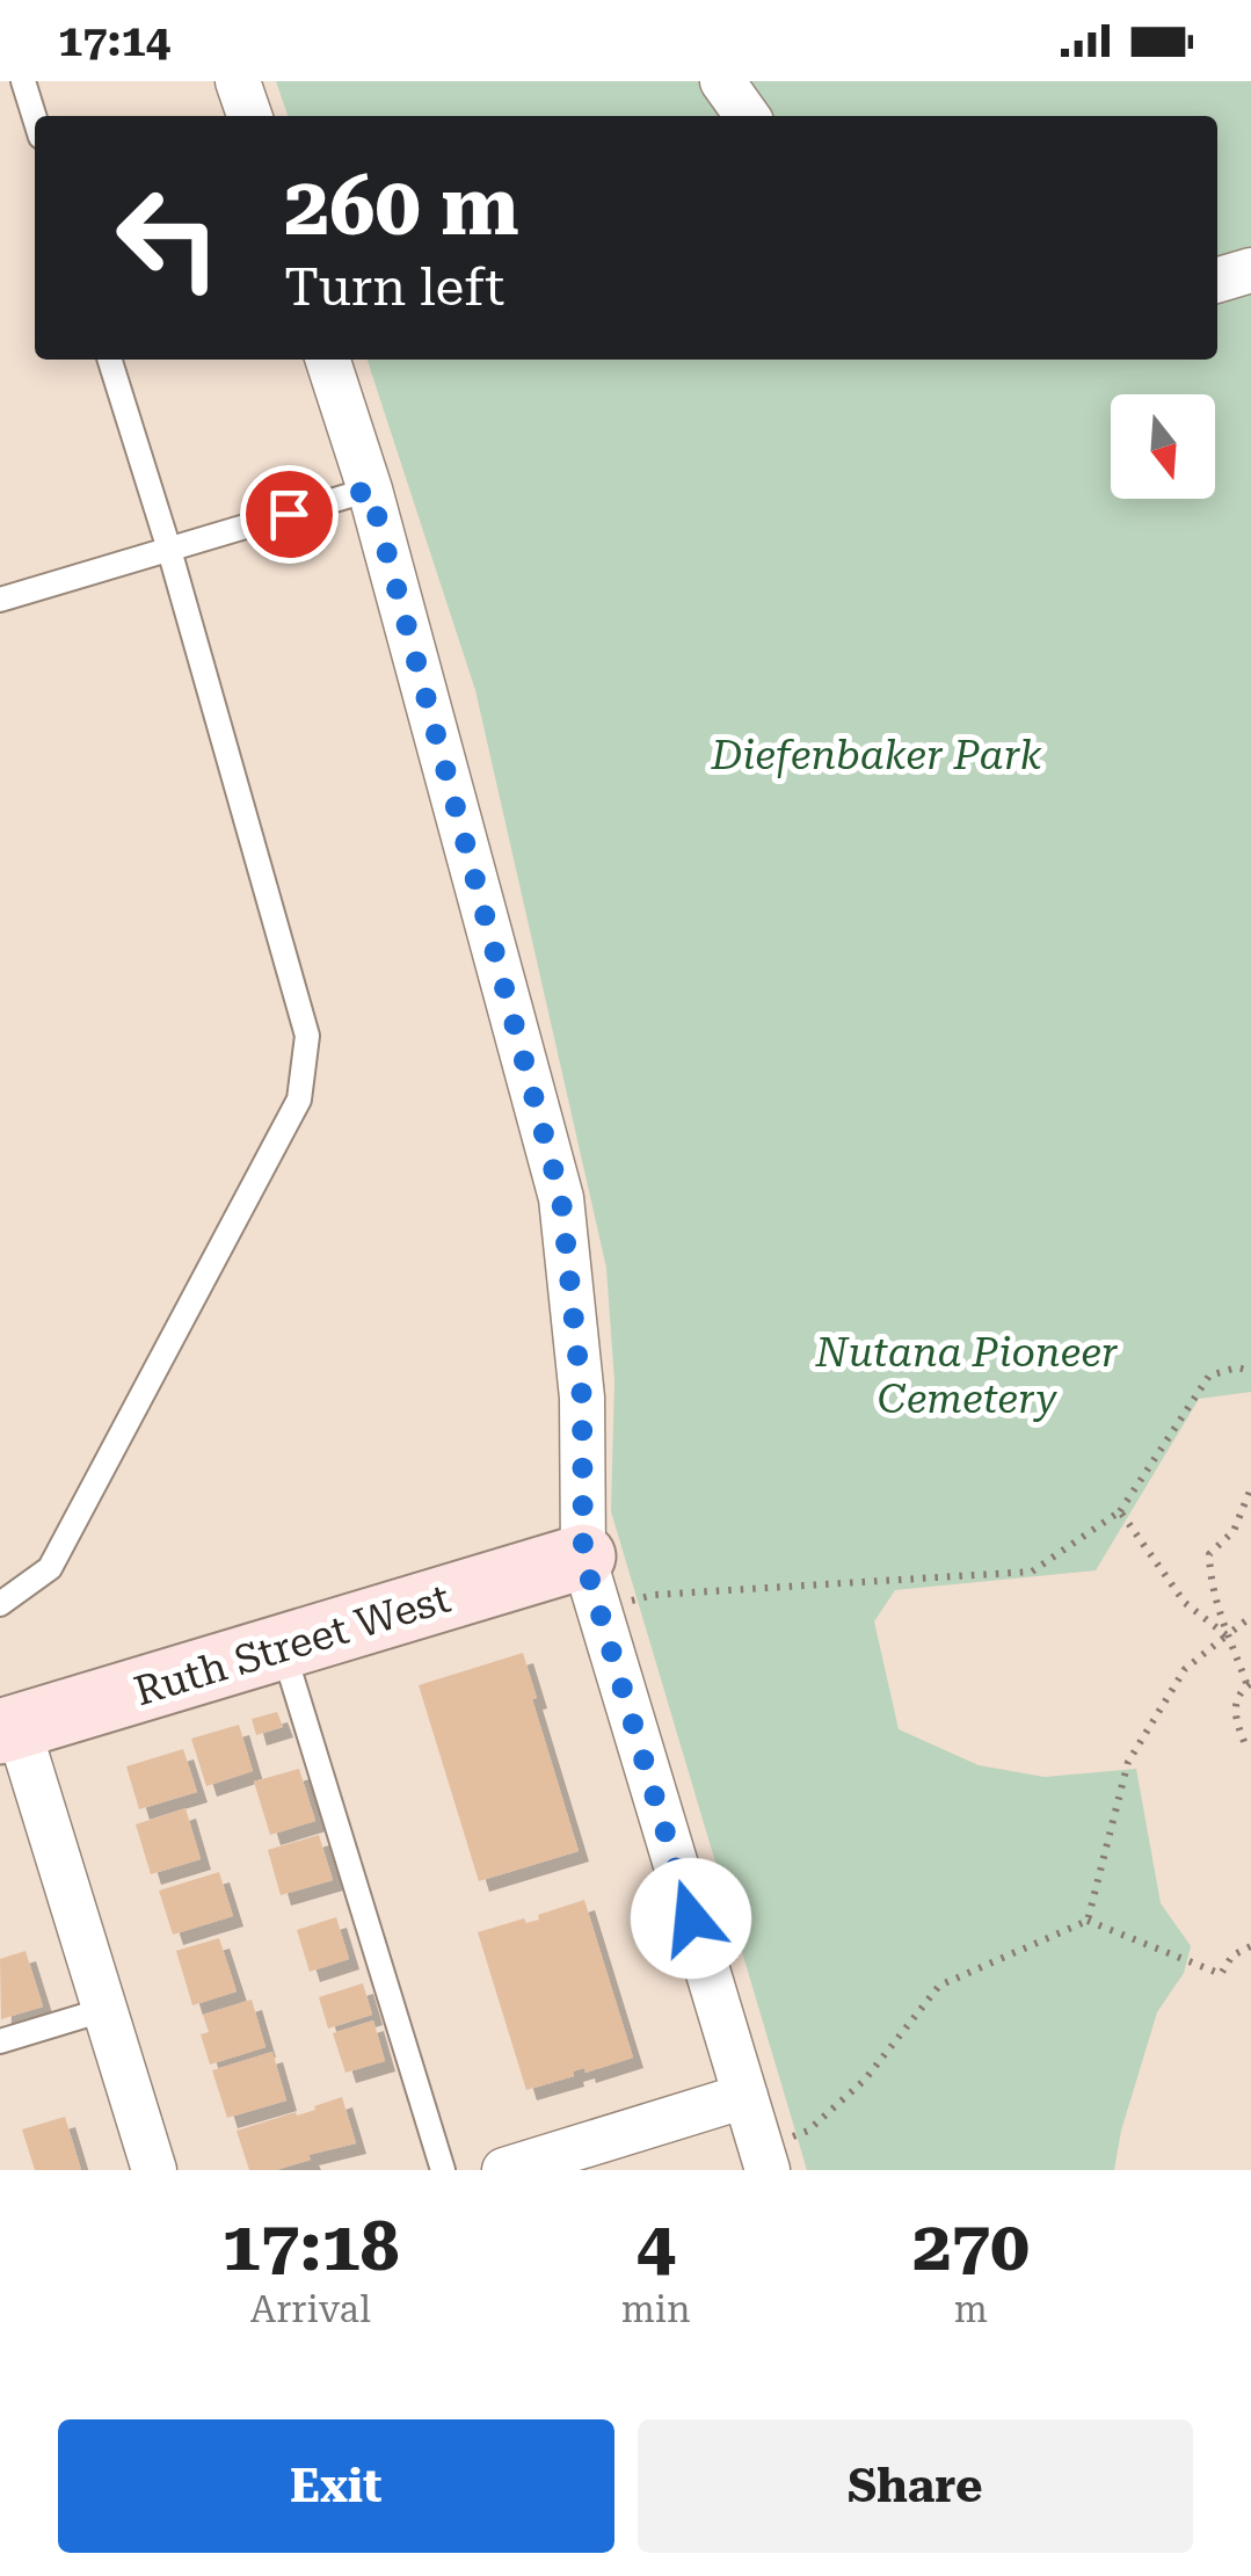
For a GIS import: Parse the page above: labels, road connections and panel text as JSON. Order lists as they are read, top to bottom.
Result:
{
  "streets": {
    "street": ["Ruth Street West"]
  },
  "parks": ["Diefenbaker Park", "Nutana Pioneer Cemetery"],
  "north": "bottom",
  "page": {
    "status": "17:14",
    "turn": ["260 m", "Turn left"],
    "eta": [
      "17:18",
      "Arrival",
      "4",
      "min",
      "270",
      "m"
    ],
    "buttons": ["Exit", "Share"]
  }
}
